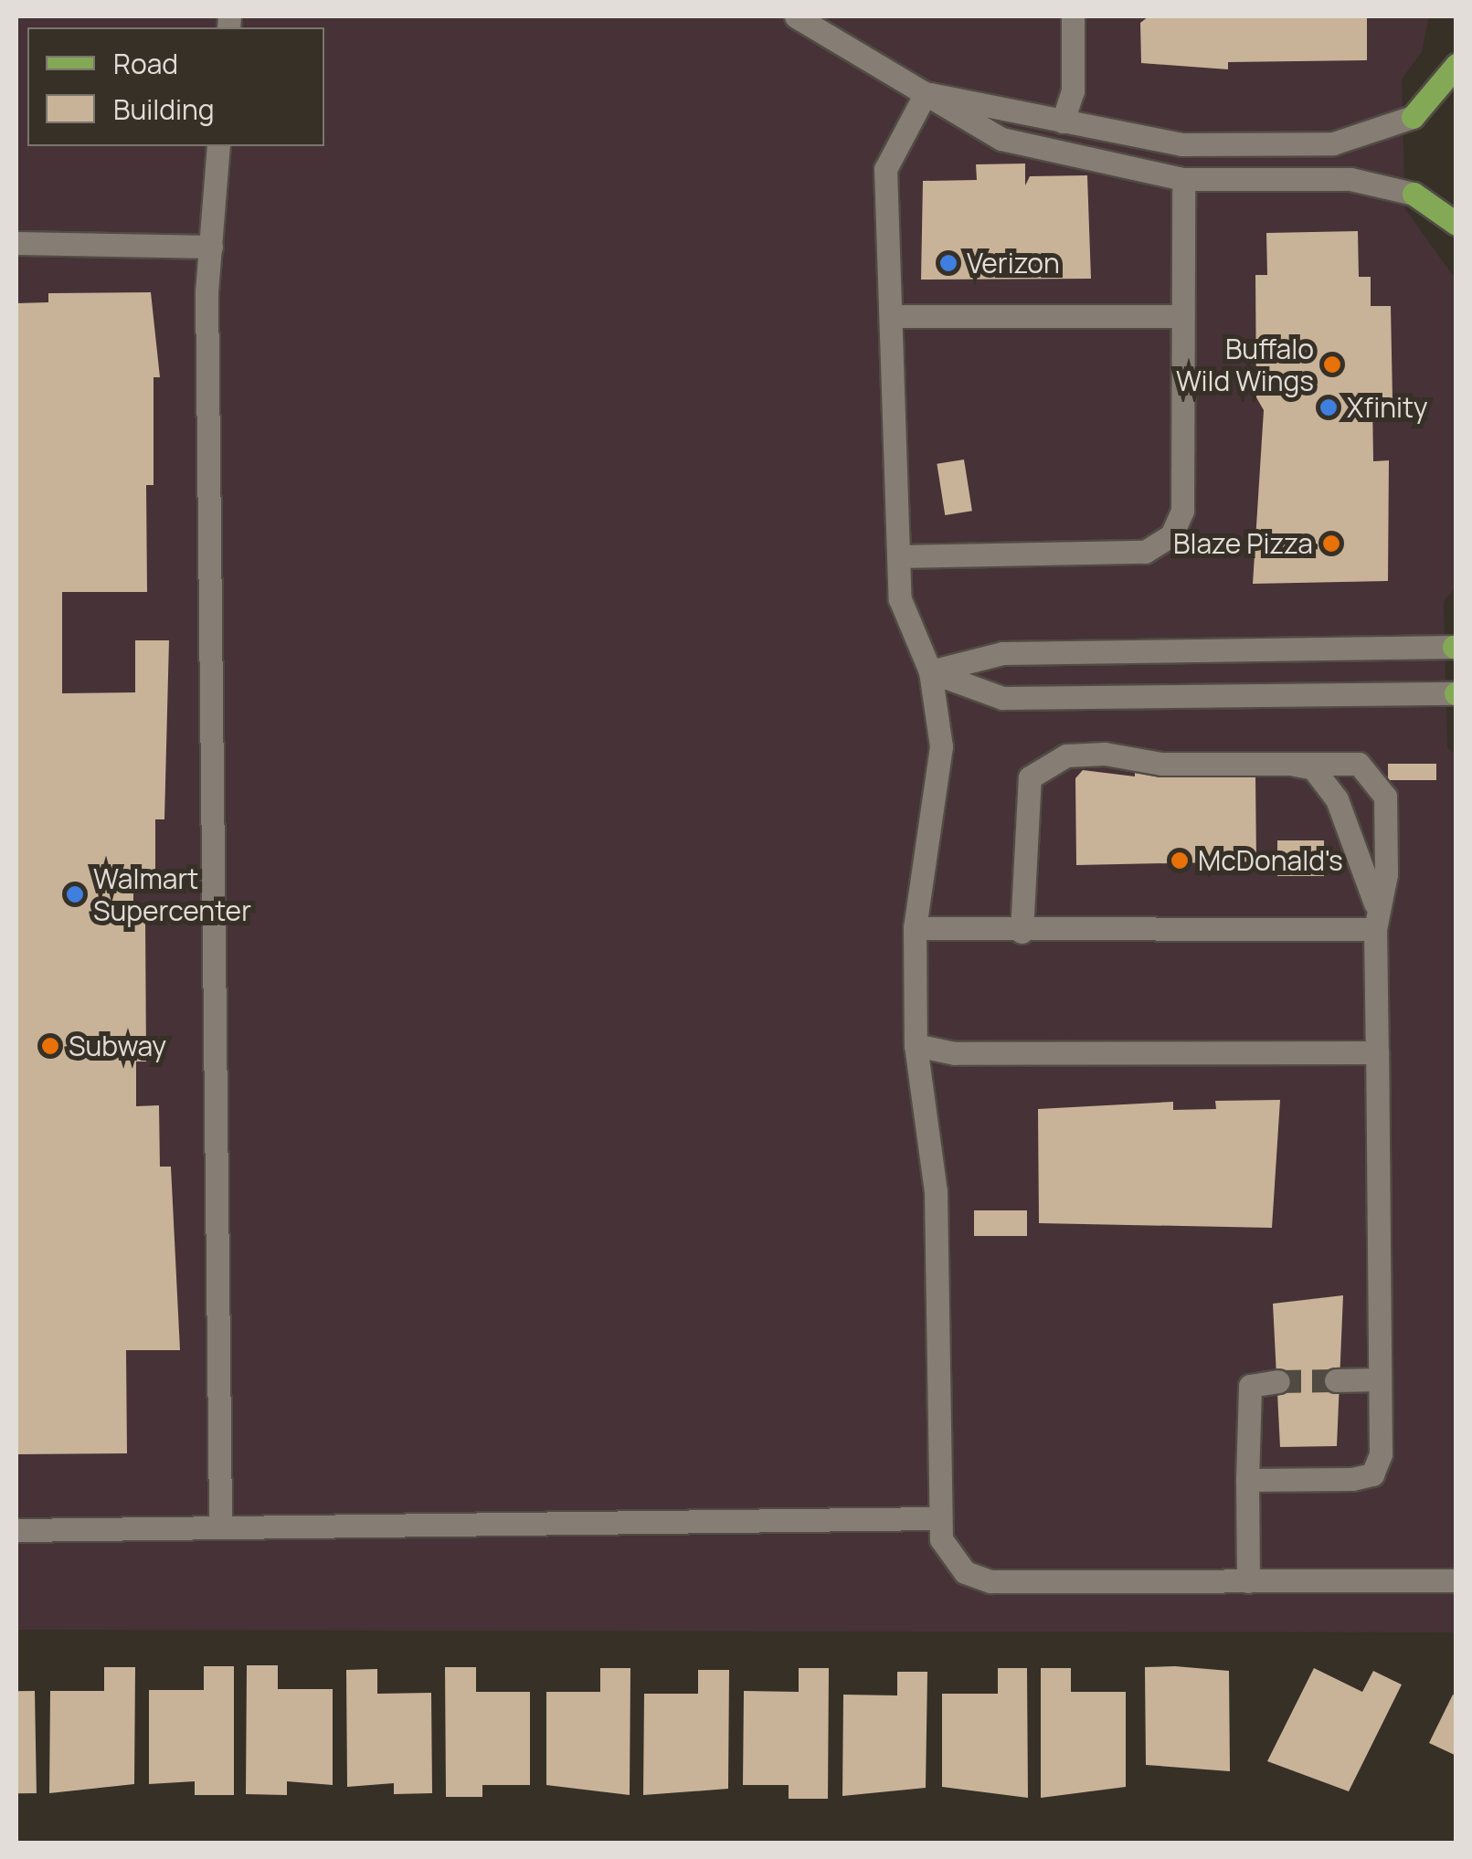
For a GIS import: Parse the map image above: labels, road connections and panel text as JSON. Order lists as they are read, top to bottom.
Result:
{
  "places": [
    "Verizon",
    "Buffalo Wild Wings",
    "Xfinity",
    "Blaze Pizza",
    "McDonald's",
    "Walmart Supercenter",
    "Subway"
  ],
  "legend": ["Road", "Building"]
}
